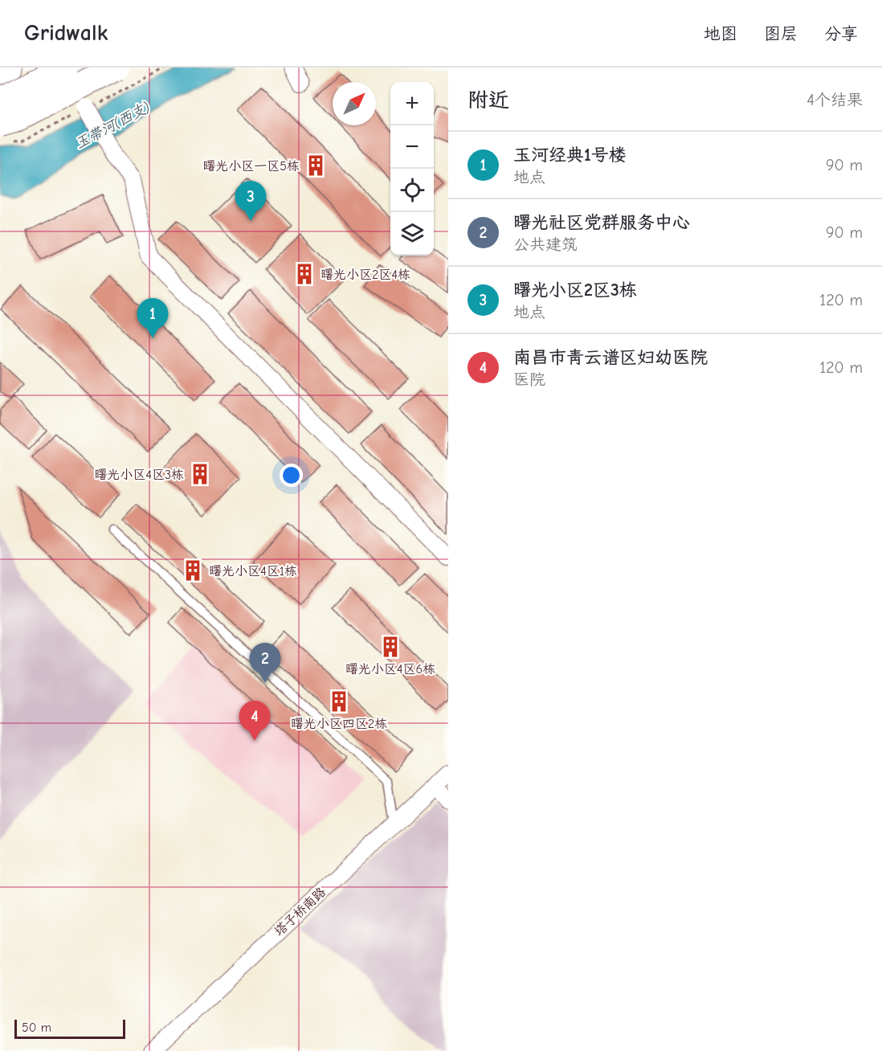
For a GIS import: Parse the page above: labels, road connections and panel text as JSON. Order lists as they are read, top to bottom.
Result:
{
  "streets": {
    "street": ["塔子桥南路"]
  },
  "water": ["玉带河(西支)"],
  "places": {
    "building": [
      "曙光小区一区5栋",
      "曙光小区2区4栋",
      "曙光小区4区3栋",
      "曙光小区4区1栋",
      "曙光小区4区6栋",
      "曙光小区四区2栋"
    ]
  },
  "scale_bar": "50 m",
  "north": "top right",
  "page": {
    "header": "Gridwalk",
    "nav": ["地图", "图层", "分享"],
    "heading": ["附近", "4个结果"],
    "map_buttons": ["+", "−"],
    "list": [
      {
        "mark": "1",
        "name": "玉河经典1号楼",
        "note": "地点",
        "value": "90 m"
      },
      {
        "mark": "2",
        "name": "曙光社区党群服务中心",
        "note": "公共建筑",
        "value": "90 m"
      },
      {
        "mark": "3",
        "name": "曙光小区2区3栋",
        "note": "地点",
        "value": "120 m"
      },
      {
        "mark": "4",
        "name": "南昌市青云谱区妇幼医院",
        "note": "医院",
        "value": "120 m"
      }
    ],
    "pins": [
      "3",
      "1",
      "2",
      "4"
    ],
    "scale": "50 m"
  }
}
